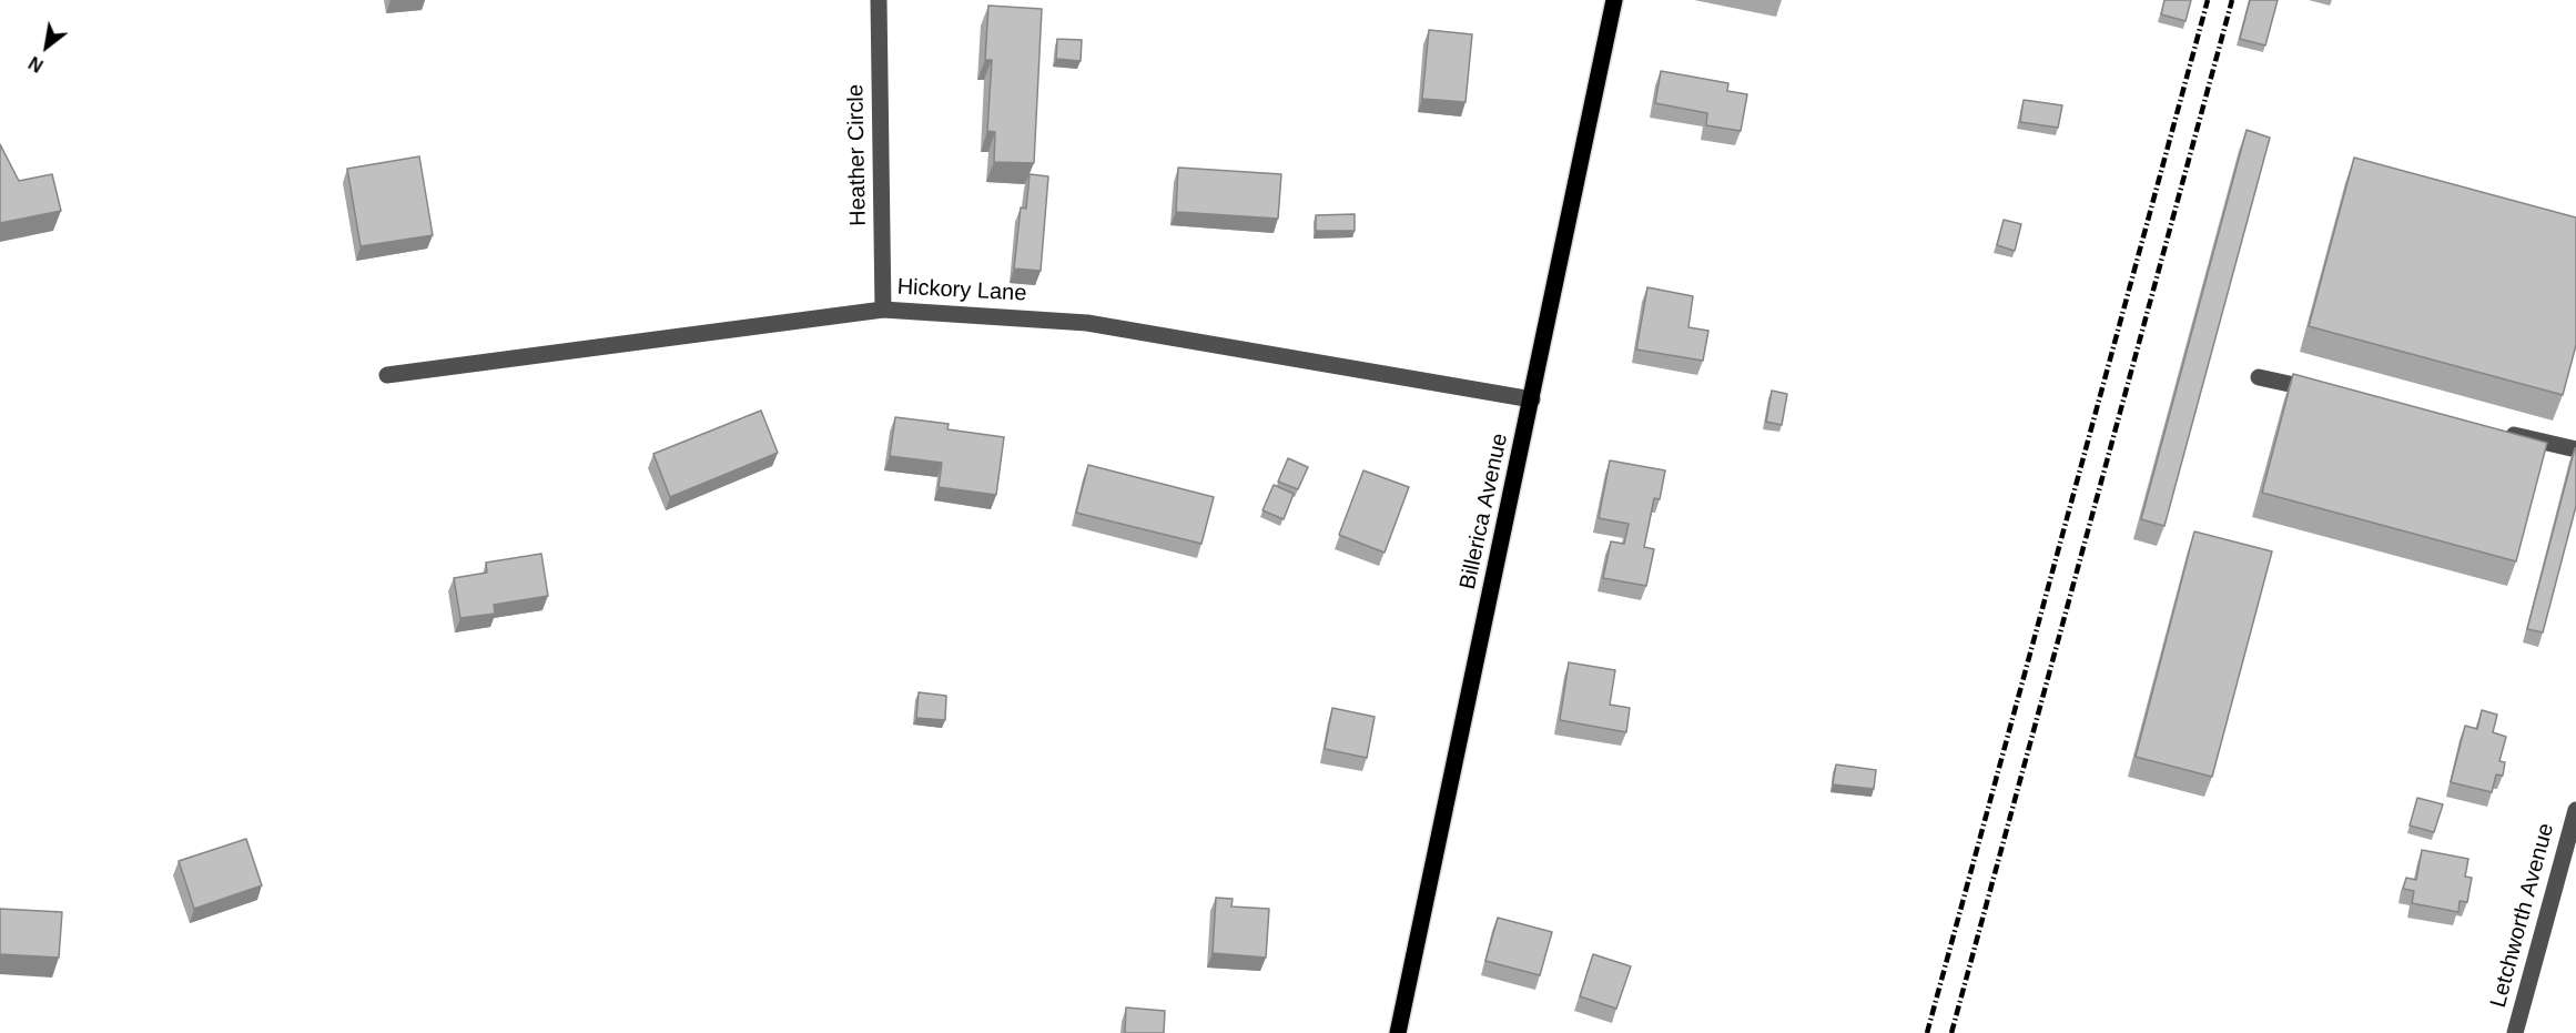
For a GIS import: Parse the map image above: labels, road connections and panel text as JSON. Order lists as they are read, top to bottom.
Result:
{
  "streets": {
    "main road": ["Billerica Avenue"],
    "street": ["Heather Circle", "Hickory Lane", "Letchworth Avenue"]
  },
  "crossings": [
    ["Heather Circle", "Hickory Lane"],
    ["Hickory Lane", "Billerica Avenue"]
  ],
  "north": "bottom left"
}
